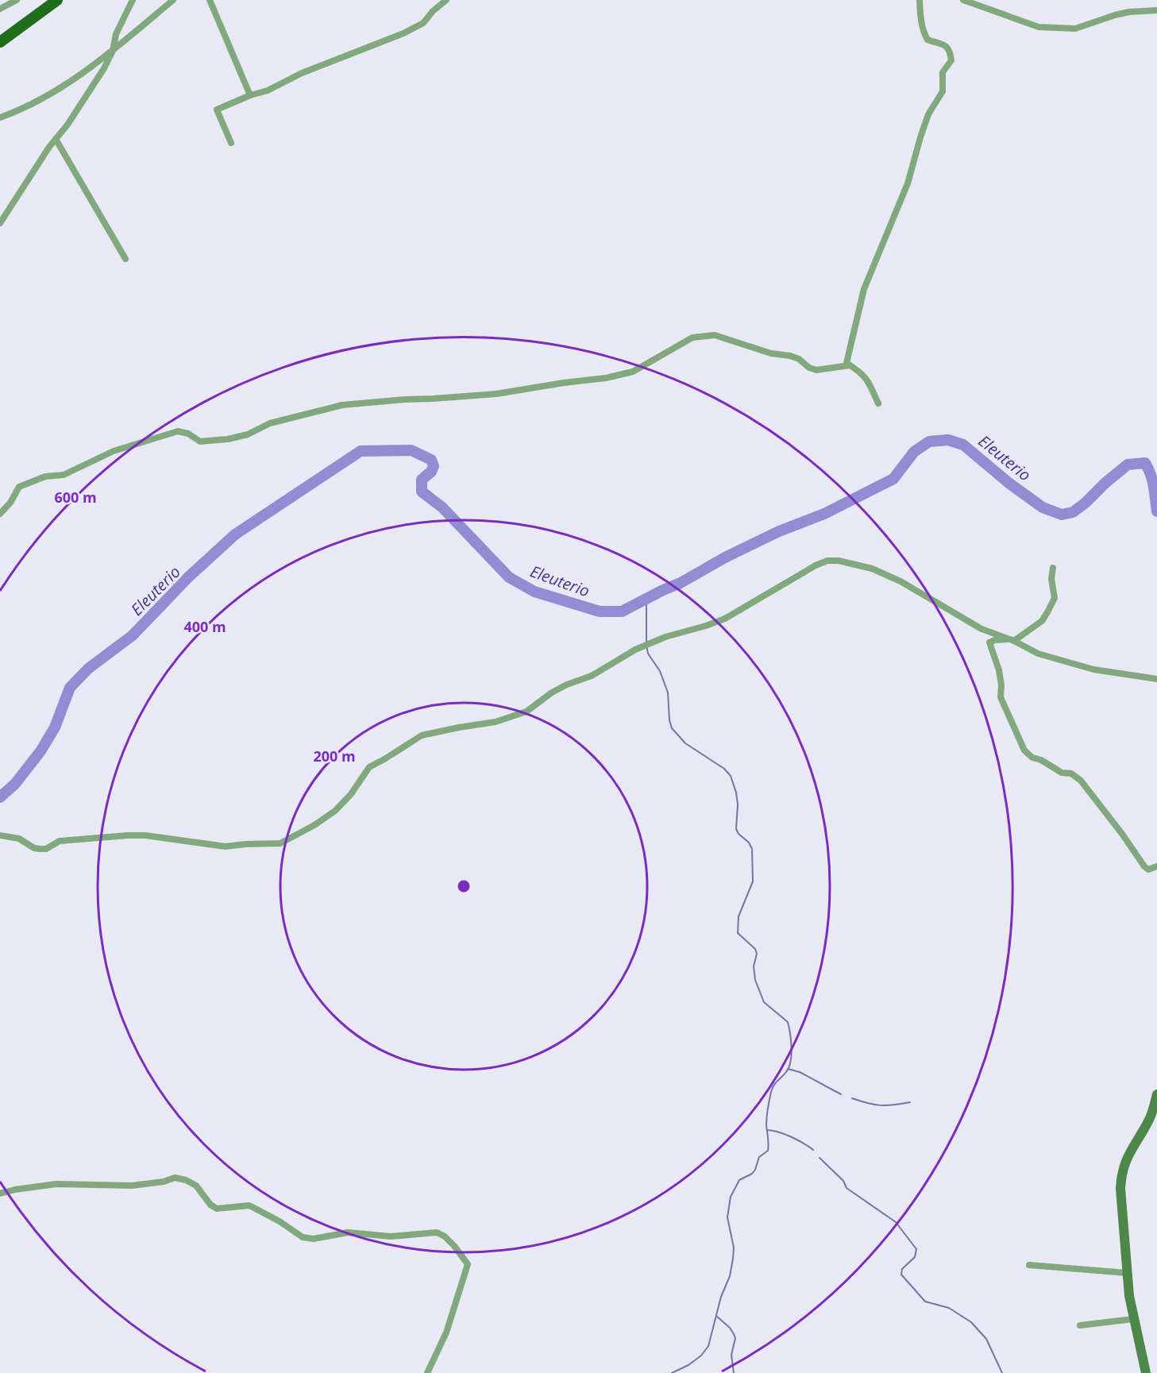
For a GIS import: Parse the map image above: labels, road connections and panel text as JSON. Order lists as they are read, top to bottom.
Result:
{
  "water": ["Eleuterio"],
  "rings": ["600 m", "400 m", "200 m"]
}
